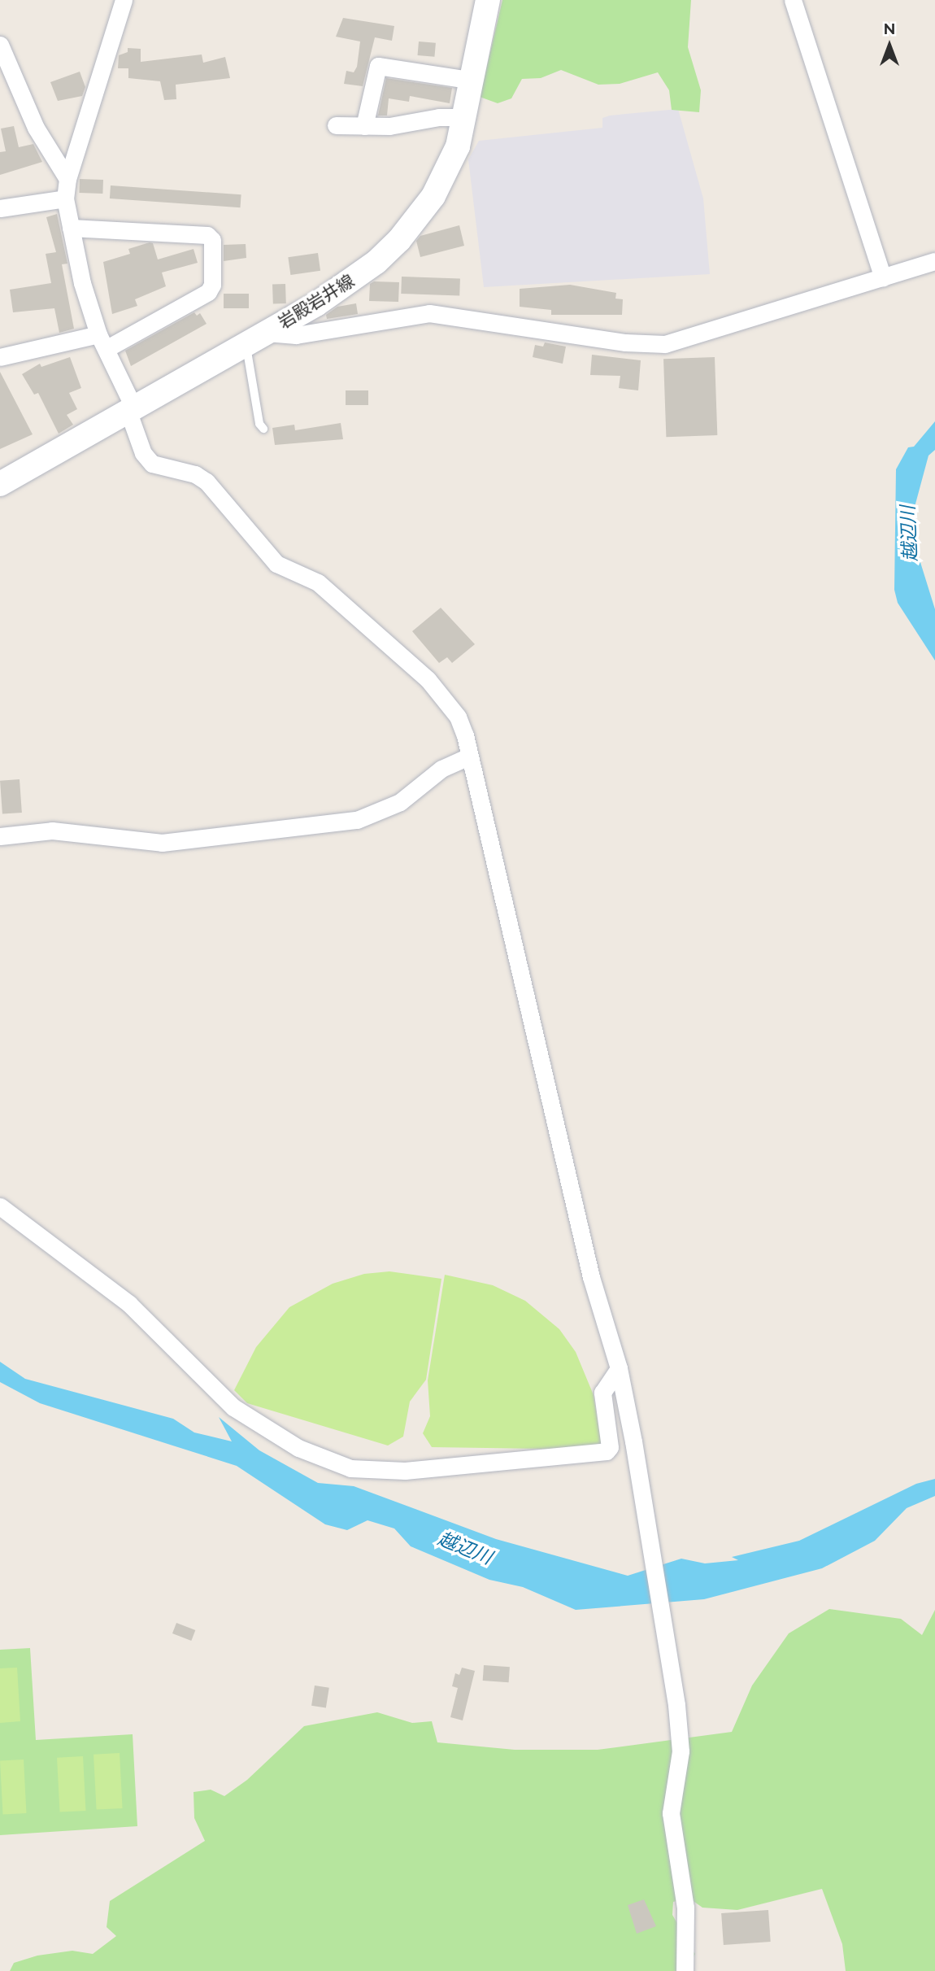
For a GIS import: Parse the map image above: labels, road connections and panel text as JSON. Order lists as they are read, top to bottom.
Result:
{
  "streets": {
    "main road": ["岩殿岩井線"]
  },
  "water": ["越辺川"],
  "north": "top"
}
